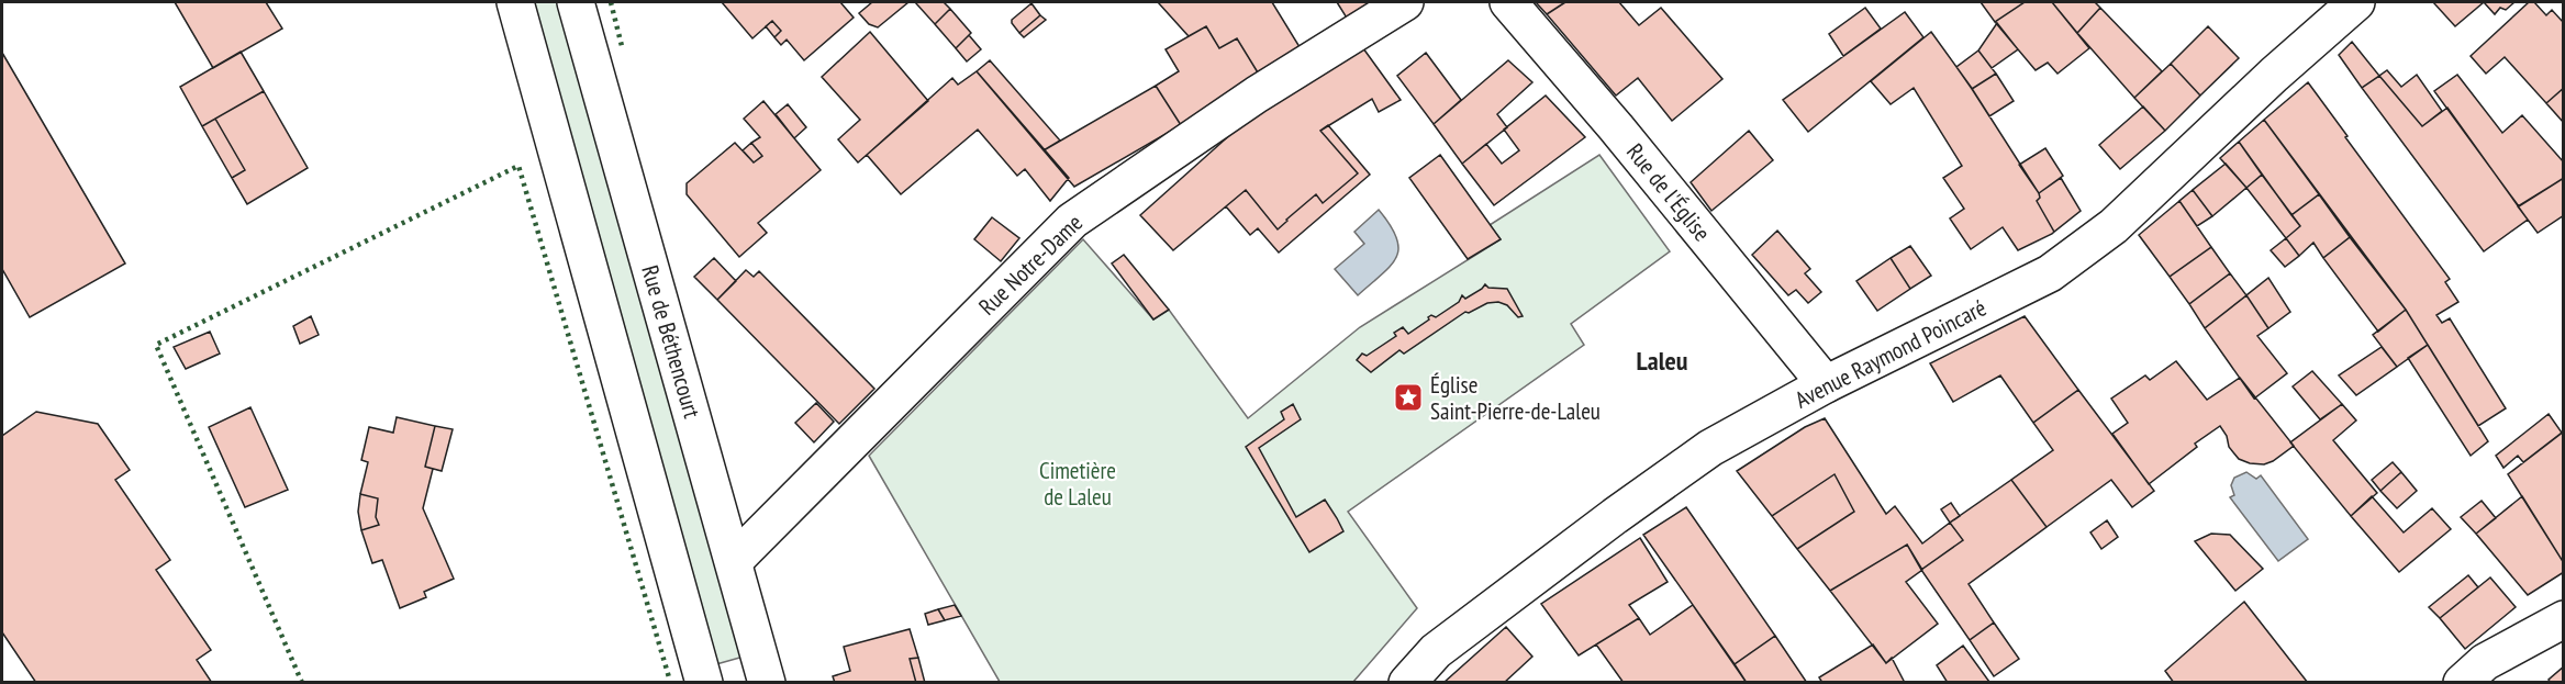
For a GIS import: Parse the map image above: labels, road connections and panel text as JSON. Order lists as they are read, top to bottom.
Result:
{
  "streets": {
    "main road": [
      "Rue de l'Église",
      "Rue Notre-Dame",
      "Rue de Béthencourt",
      "Avenue Raymond Poincaré"
    ]
  },
  "crossings": [
    ["Rue de l'Église", "Avenue Raymond Poincaré"],
    ["Rue Notre-Dame", "Rue de Béthencourt"]
  ],
  "districts": ["Laleu"],
  "parks": ["Cimetière de Laleu"],
  "places": {
    "place": ["Église Saint-Pierre-de-Laleu"]
  }
}
